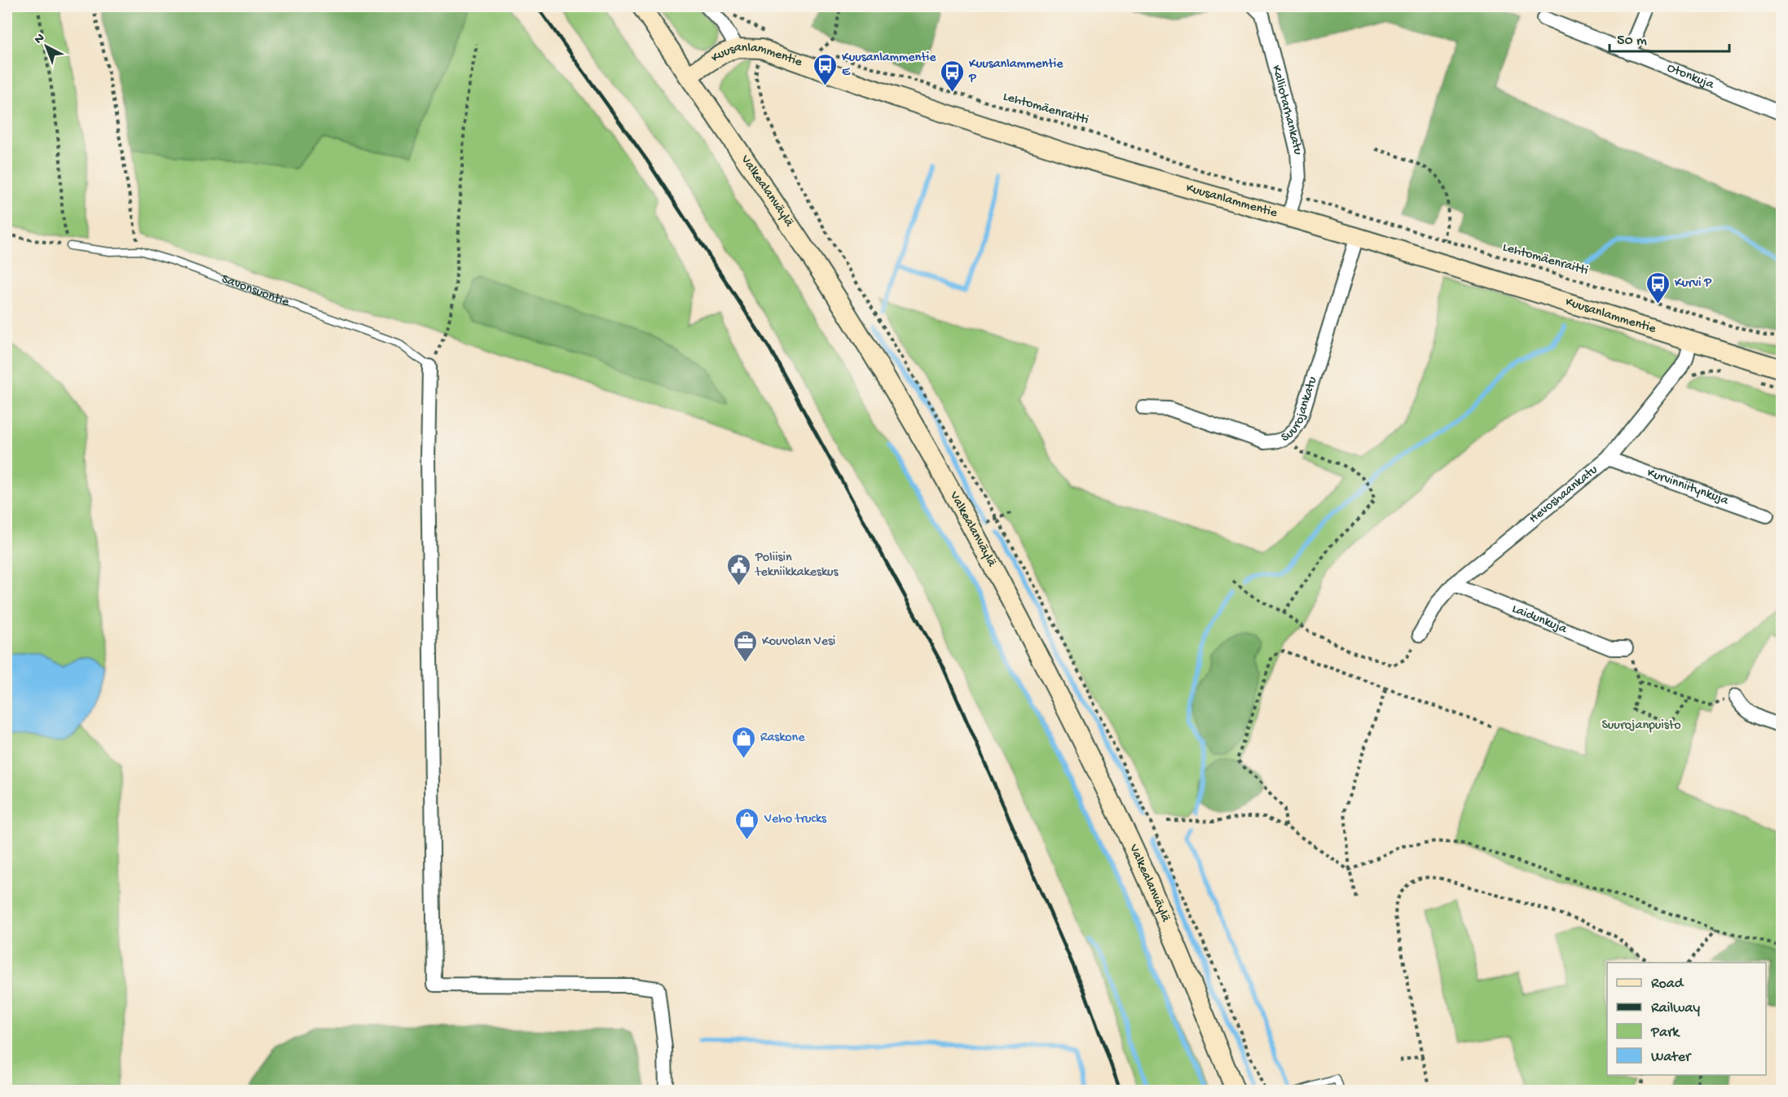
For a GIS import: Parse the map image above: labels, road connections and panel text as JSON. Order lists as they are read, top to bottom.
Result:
{
  "streets": {
    "main road": ["Kuusanlammentie", "Valkealanväylä"],
    "street": [
      "Otonkuja",
      "Kalliotarhankatu",
      "Suurojankatu",
      "Kurvinniitynkuja",
      "Hevoshaankatu",
      "Laidunkuja"
    ],
    "lane": ["Savonsuontie"],
    "path": ["Lehtomäenraitti"]
  },
  "crossings": [
    ["Kuusanlammentie", "Kalliotarhankatu"],
    ["Kuusanlammentie", "Valkealanväylä"],
    ["Kuusanlammentie", "Suurojankatu"],
    ["Kuusanlammentie", "Hevoshaankatu"],
    ["Kurvinniitynkuja", "Hevoshaankatu"],
    ["Hevoshaankatu", "Laidunkuja"]
  ],
  "parks": ["Suurojanpuisto"],
  "places": {
    "bus stop": ["Kuusanlammentie E", "Kuusanlammentie P", "Kurvi P"],
    "public building": ["Poliisin tekniikkakeskus"],
    "office": ["Kouvolan Vesi"],
    "shop": ["Raskone", "Veho trucks"]
  },
  "legend": [
    "Road",
    "Railway",
    "Park",
    "Water"
  ],
  "scale_bar": "50 m",
  "north": "top left"
}
